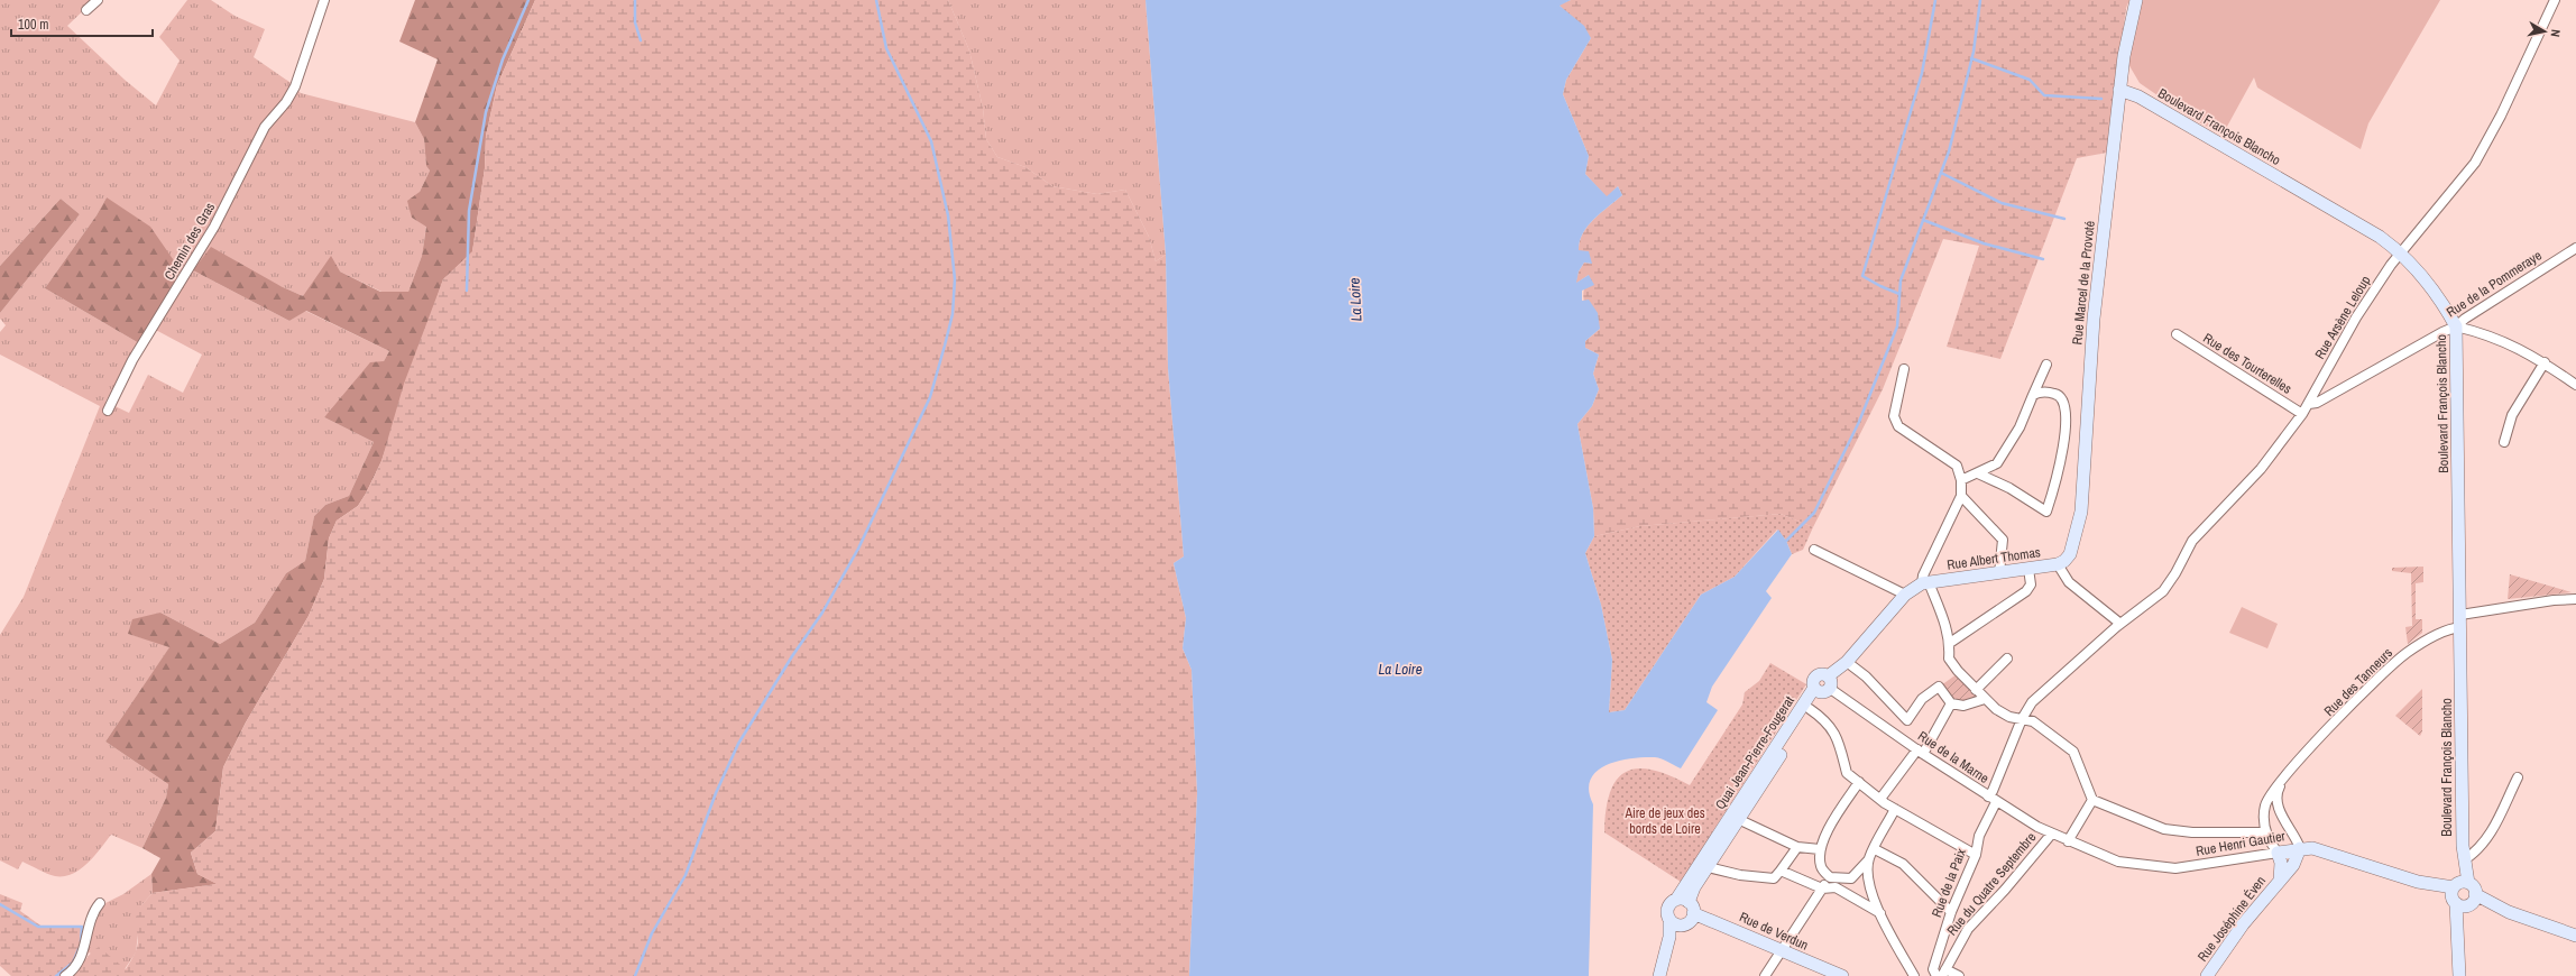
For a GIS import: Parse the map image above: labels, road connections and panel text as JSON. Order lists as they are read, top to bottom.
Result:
{
  "streets": {
    "street": [
      "Boulevard François Blancho",
      "Chemin des Gras",
      "Rue Marcel de la Provoté",
      "Rue de la Pommeraye",
      "Rue Arsène Leloup",
      "Rue des Tourterelles",
      "Rue Albert Thomas",
      "Rue des Tanneurs",
      "Quai Jean-Pierre-Fougerat",
      "Rue de la Marne",
      "Rue Henri Gautier",
      "Rue de la Paix",
      "Rue du Quatre Septembre",
      "Rue Joséphine Éven",
      "Rue de Verdun"
    ]
  },
  "crossings": [
    ["Boulevard François Blancho", "Rue Marcel de la Provoté"],
    ["Boulevard François Blancho", "Rue de la Pommeraye"],
    ["Boulevard François Blancho", "Rue Arsène Leloup"],
    ["Boulevard François Blancho", "Rue des Tanneurs"],
    ["Boulevard François Blancho", "Rue Henri Gautier"],
    ["Rue Marcel de la Provoté", "Rue Albert Thomas"],
    ["Rue de la Pommeraye", "Rue Arsène Leloup"],
    ["Rue Arsène Leloup", "Rue des Tourterelles"],
    ["Rue Arsène Leloup", "Rue de la Marne"],
    ["Rue Albert Thomas", "Quai Jean-Pierre-Fougerat"],
    ["Quai Jean-Pierre-Fougerat", "Rue de la Marne"],
    ["Quai Jean-Pierre-Fougerat", "Rue de Verdun"],
    ["Rue de la Marne", "Rue Henri Gautier"],
    ["Rue de la Marne", "Rue de la Paix"],
    ["Rue de la Marne", "Rue du Quatre Septembre"],
    ["Rue Henri Gautier", "Rue Joséphine Éven"]
  ],
  "water": ["La Loire"],
  "parks": ["Aire de jeux des bords de Loire"],
  "scale_bar": "100 m",
  "north": "right"
}
